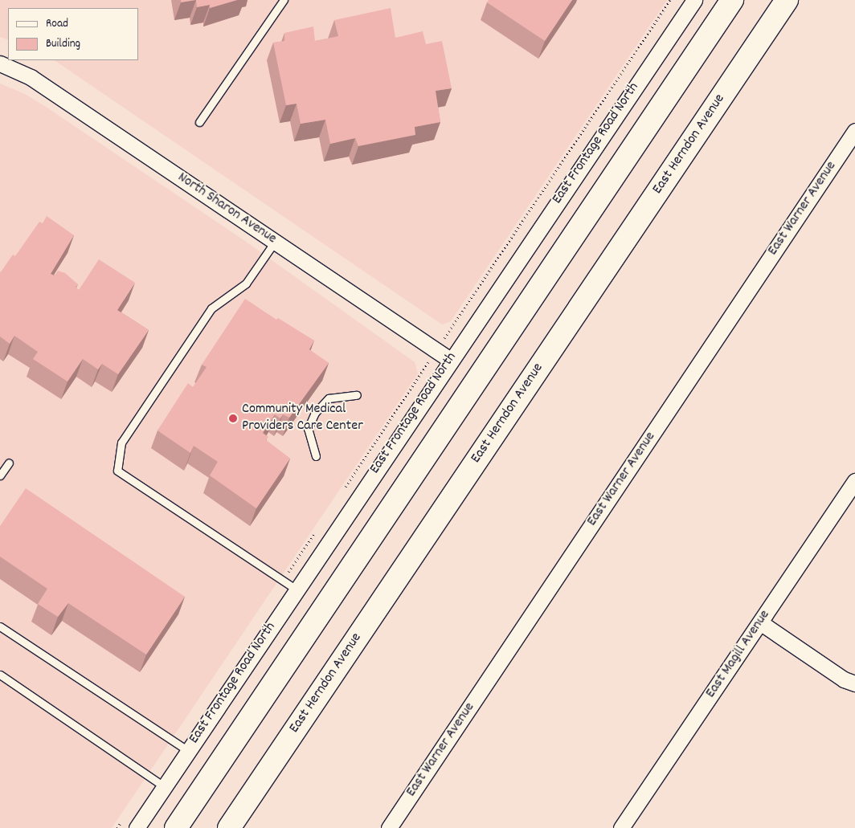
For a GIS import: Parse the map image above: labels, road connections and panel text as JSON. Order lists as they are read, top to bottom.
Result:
{
  "streets": {
    "main road": ["East Herndon Avenue"],
    "street": [
      "East Frontage Road North",
      "North Sharon Avenue",
      "East Warner Avenue",
      "East Magill Avenue"
    ]
  },
  "crossings": [
    ["East Frontage Road North", "North Sharon Avenue"]
  ],
  "places": ["Community Medical Providers Care Center"],
  "legend": ["Road", "Building"]
}
